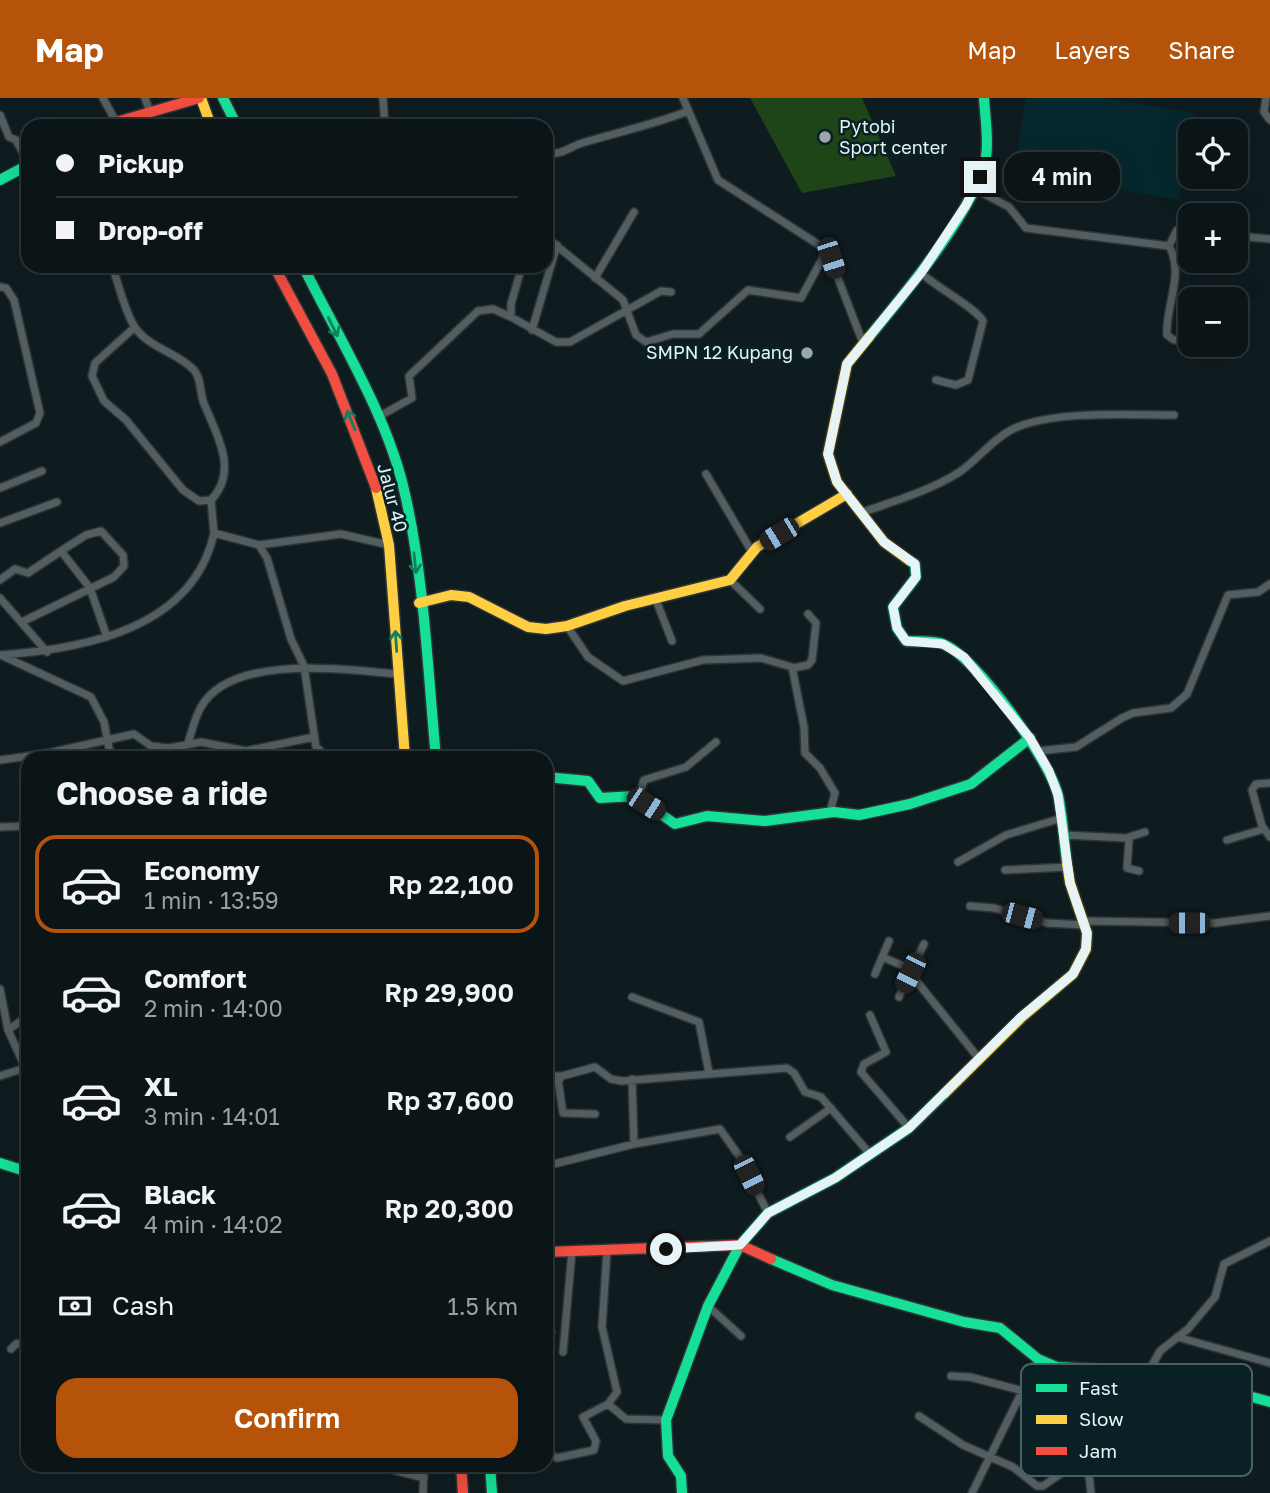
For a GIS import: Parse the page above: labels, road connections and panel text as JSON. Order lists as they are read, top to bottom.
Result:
{
  "streets": {
    "main road": ["Jalur 40"]
  },
  "places": ["Pytobi Sport center", "SMPN 12 Kupang"],
  "legend": ["Fast", "Slow", "Jam"],
  "page": {
    "header": "Map",
    "nav": ["Map", "Layers", "Share"],
    "map_buttons": ["+", "−"],
    "banner": ["Pickup", "Drop-off"],
    "bubble": "4 min",
    "heading": "Choose a ride",
    "list": [
      {
        "name": "Economy",
        "note": "1 min · 13:59",
        "value": "Rp 22,100"
      },
      {
        "name": "Comfort",
        "note": "2 min · 14:00",
        "value": "Rp 29,900"
      },
      {
        "name": "XL",
        "note": "3 min · 14:01",
        "value": "Rp 37,600"
      },
      {
        "name": "Black",
        "note": "4 min · 14:02",
        "value": "Rp 20,300"
      }
    ],
    "pay": ["Cash", "1.5 km"],
    "buttons": "Confirm"
  }
}
